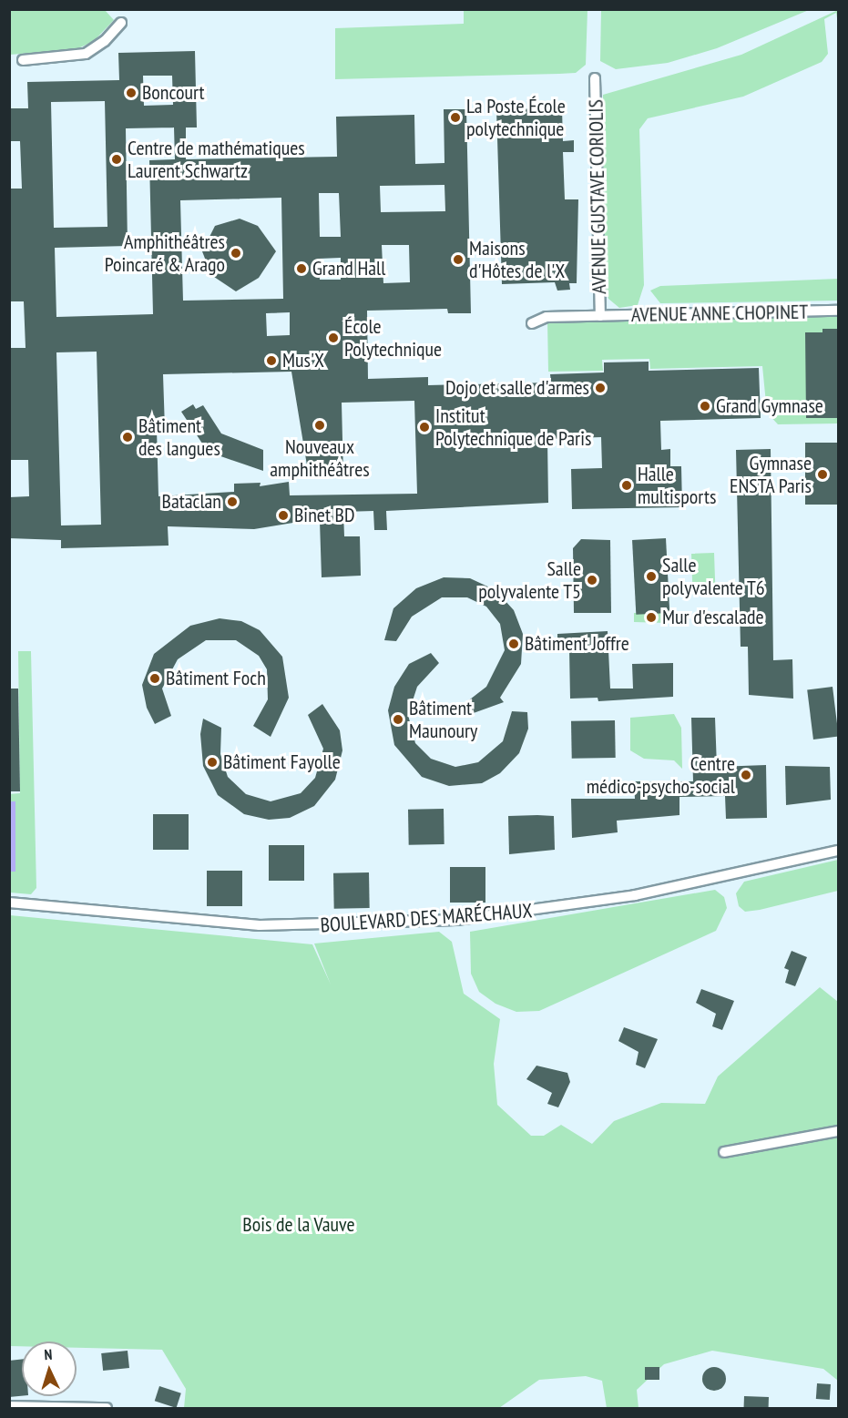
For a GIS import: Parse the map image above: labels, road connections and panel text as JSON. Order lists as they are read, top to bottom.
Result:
{
  "streets": {
    "street": ["AVENUE GUSTAVE CORIOLIS", "AVENUE ANNE CHOPINET", "BOULEVARD DES MARÉCHAUX"]
  },
  "crossings": [
    ["AVENUE GUSTAVE CORIOLIS", "AVENUE ANNE CHOPINET"]
  ],
  "parks": ["Bois de la Vauve"],
  "places": [
    "Boncourt",
    "La Poste École polytechnique",
    "Centre de mathématiques Laurent Schwartz",
    "Amphithéâtres Poincaré & Arago",
    "Maisons d'Hôtes de l'X",
    "Grand Hall",
    "École Polytechnique",
    "Mus'X",
    "Dojo et salle d'armes",
    "Grand Gymnase",
    "Nouveaux amphithéâtres",
    "Institut Polytechnique de Paris",
    "Bâtiment des langues",
    "Gymnase ENSTA Paris",
    "Halle multisports",
    "Bataclan",
    "Binet BD",
    "Salle polyvalente T6",
    "Salle polyvalente T5",
    "Mur d'escalade",
    "Bâtiment Joffre",
    "Bâtiment Foch",
    "Bâtiment Maunoury",
    "Bâtiment Fayolle",
    "Centre médico-psycho-social"
  ],
  "north": "top"
}
